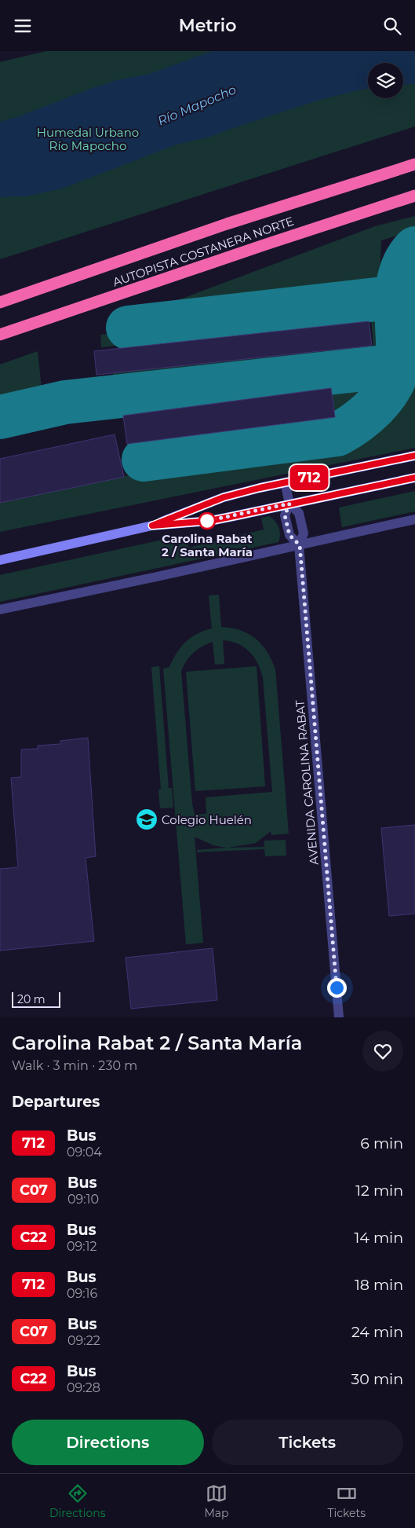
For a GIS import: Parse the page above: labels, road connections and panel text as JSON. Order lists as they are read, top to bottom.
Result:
{
  "streets": {
    "highway": ["AUTOPISTA COSTANERA NORTE"],
    "street": ["AVENIDA CAROLINA RABAT"]
  },
  "water": ["Río Mapocho"],
  "parks": ["Humedal Urbano Río Mapocho"],
  "places": {
    "other": ["Carolina Rabat 2 / Santa María"],
    "school or university": ["Colegio Huelén"]
  },
  "lines": ["bus line 712"],
  "scale_bar": "20 m",
  "page": {
    "header": "Metrio",
    "on_map": "712",
    "scale": "20 m",
    "heading": [
      ["Carolina Rabat 2 / Santa María", "Walk · 3 min · 230 m"],
      "Departures"
    ],
    "list": [
      {
        "mark": "712",
        "name": "Bus",
        "note": "09:04",
        "value": "6 min"
      },
      {
        "mark": "C07",
        "name": "Bus",
        "note": "09:10",
        "value": "12 min"
      },
      {
        "mark": "C22",
        "name": "Bus",
        "note": "09:12",
        "value": "14 min"
      },
      {
        "mark": "712",
        "name": "Bus",
        "note": "09:16",
        "value": "18 min"
      },
      {
        "mark": "C07",
        "name": "Bus",
        "note": "09:22",
        "value": "24 min"
      },
      {
        "mark": "C22",
        "name": "Bus",
        "note": "09:28",
        "value": "30 min"
      }
    ],
    "buttons": ["Directions", "Tickets"],
    "tabs": ["Directions", "Map", "Tickets"]
  }
}
